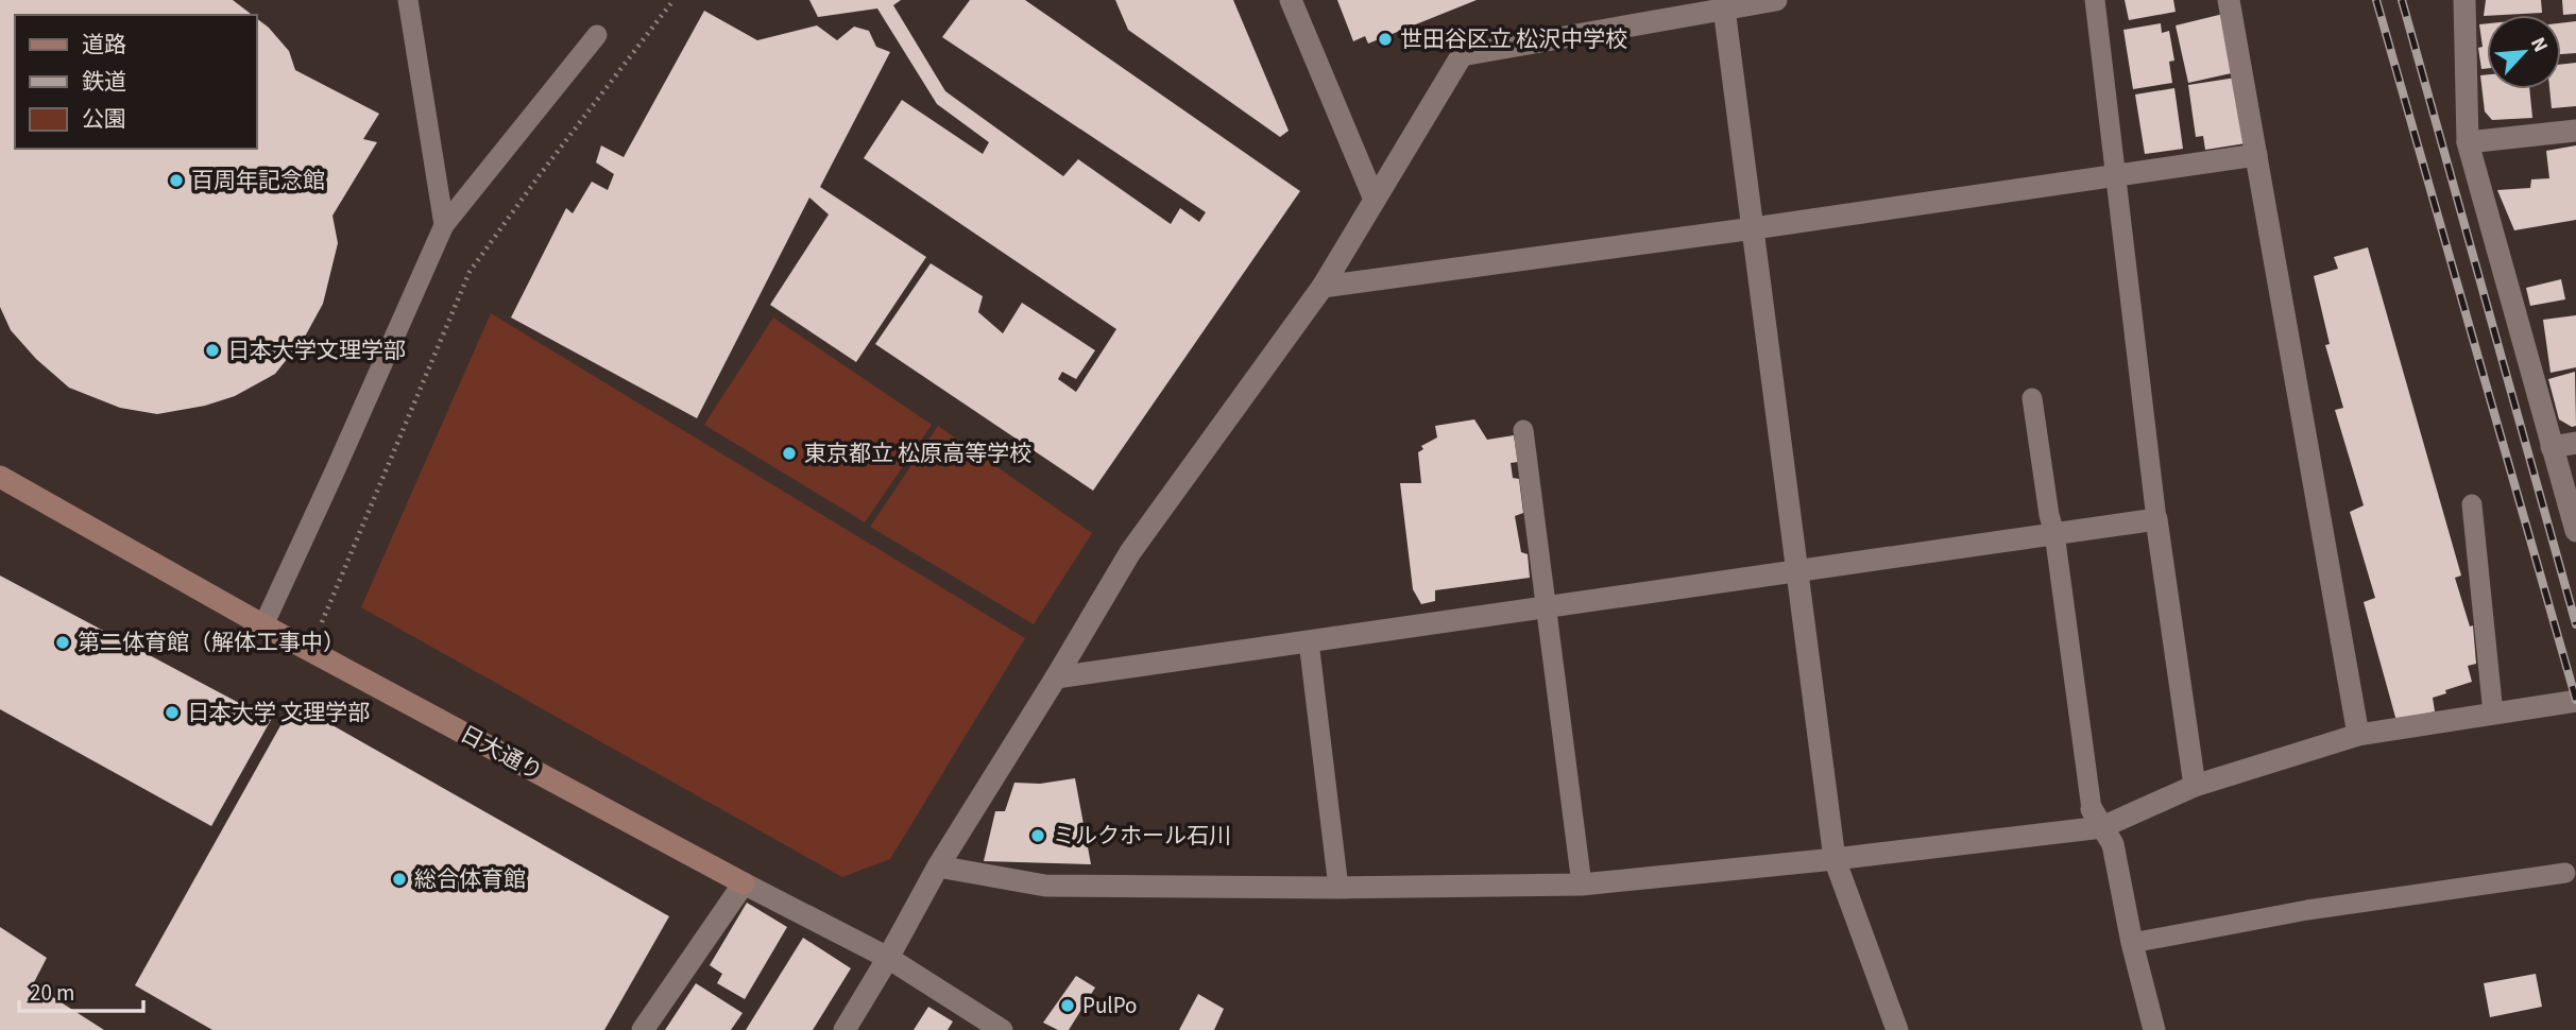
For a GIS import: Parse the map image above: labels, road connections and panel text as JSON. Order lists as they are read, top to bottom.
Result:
{
  "streets": {
    "street": ["日大通り"]
  },
  "places": [
    "世田谷区立 松沢中学校",
    "百周年記念館",
    "日本大学文理学部",
    "東京都立 松原高等学校",
    "第二体育館（解体工事中）",
    "日本大学 文理学部",
    "ミルクホール石川",
    "総合体育館",
    "PulPo"
  ],
  "legend": ["道路", "鉄道", "公園"],
  "scale_bar": "20 m",
  "north": "top right"
}
